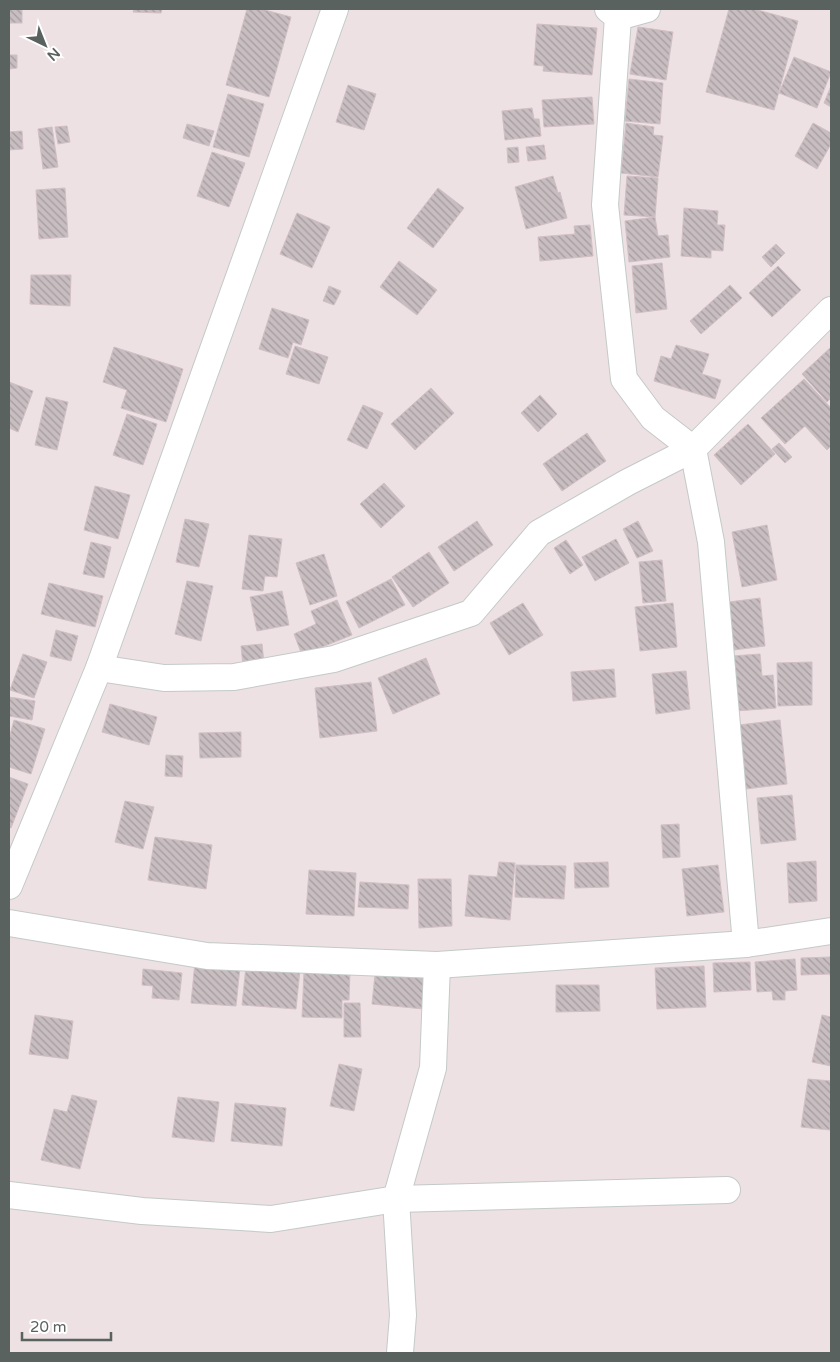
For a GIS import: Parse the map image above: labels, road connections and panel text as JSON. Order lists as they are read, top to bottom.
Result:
{
  "scale_bar": "20 m",
  "north": "bottom right"
}
